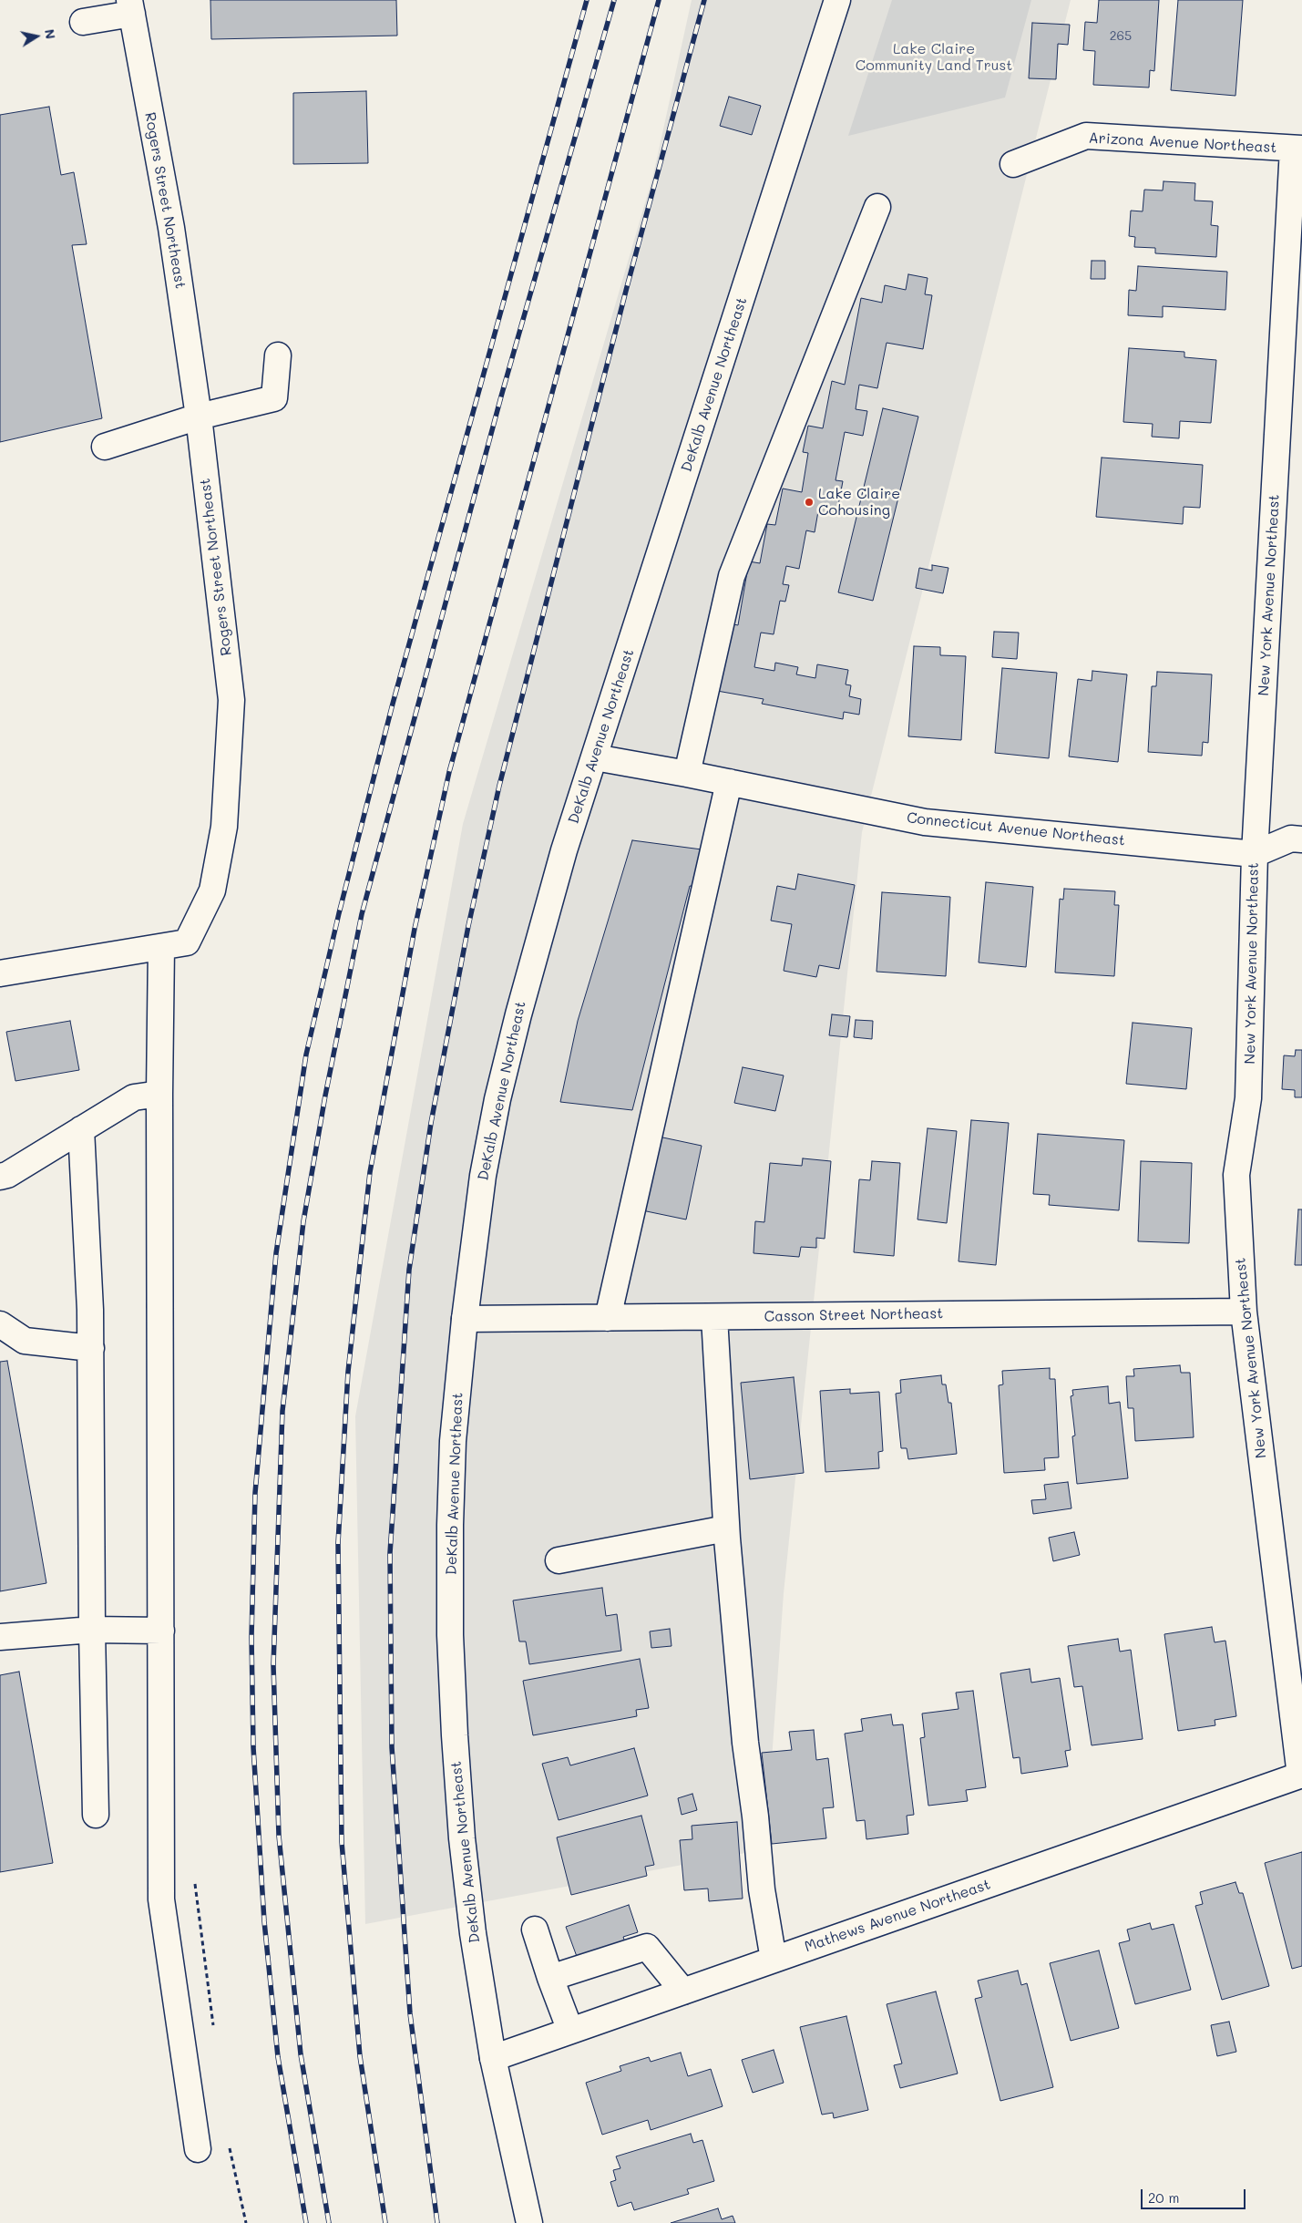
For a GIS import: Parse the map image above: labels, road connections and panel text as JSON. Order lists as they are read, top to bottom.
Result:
{
  "streets": {
    "street": [
      "Arizona Avenue Northeast",
      "Rogers Street Northeast",
      "DeKalb Avenue Northeast",
      "New York Avenue Northeast",
      "Connecticut Avenue Northeast",
      "Casson Street Northeast",
      "Mathews Avenue Northeast"
    ]
  },
  "crossings": [
    ["Arizona Avenue Northeast", "New York Avenue Northeast"],
    ["DeKalb Avenue Northeast", "Connecticut Avenue Northeast"],
    ["DeKalb Avenue Northeast", "Casson Street Northeast"],
    ["DeKalb Avenue Northeast", "Mathews Avenue Northeast"],
    ["New York Avenue Northeast", "Connecticut Avenue Northeast"],
    ["New York Avenue Northeast", "Casson Street Northeast"],
    ["New York Avenue Northeast", "Mathews Avenue Northeast"]
  ],
  "parks": ["Lake Claire Community Land Trust"],
  "places": ["Lake Claire Cohousing"],
  "house_numbers": ["265"],
  "scale_bar": "20 m",
  "north": "right"
}
